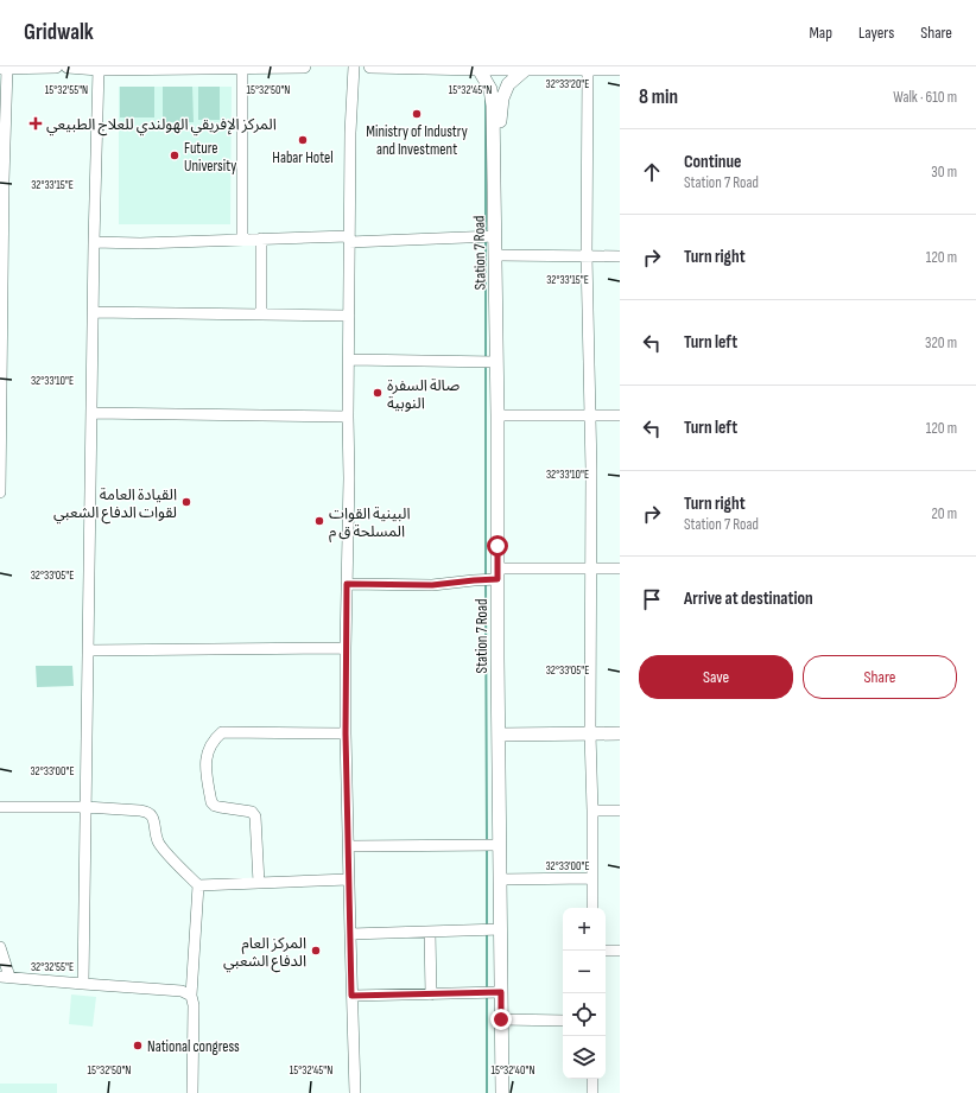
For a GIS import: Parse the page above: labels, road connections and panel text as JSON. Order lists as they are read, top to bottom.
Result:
{
  "streets": {
    "street": ["Station 7 Road"]
  },
  "places": {
    "other": [
      "Ministry of Industry and Investment",
      "Habar Hotel",
      "Future University",
      "صالة السفرة النوبية",
      "القيادة العامة لقوات الدفاع الشعبي",
      "البينية القوات المسلحة ق م",
      "المركز العام الدفاع الشعبي",
      "National congress"
    ],
    "health": ["المركز الإفريقي الهولندي للعلاج الطبيعي"]
  },
  "page": {
    "header": "Gridwalk",
    "nav": ["Map", "Layers", "Share"],
    "heading": ["8 min", "Walk · 610 m"],
    "list": [
      ["Continue", "Station 7 Road", "30 m"],
      ["Turn right", "120 m"],
      ["Turn left", "320 m"],
      ["Turn left", "120 m"],
      ["Turn right", "Station 7 Road", "20 m"],
      "Arrive at destination"
    ],
    "buttons": ["Save", "Share"],
    "map_buttons": ["+", "−"]
  },
  "coordinates": [
    "32°33'20\"E",
    "15°32'55\"N",
    "15°32'50\"N",
    "15°32'45\"N",
    "32°33'15\"E",
    "32°33'10\"E",
    "32°33'05\"E",
    "32°33'00\"E",
    "32°32'55\"E",
    "15°32'40\"N"
  ]
}
